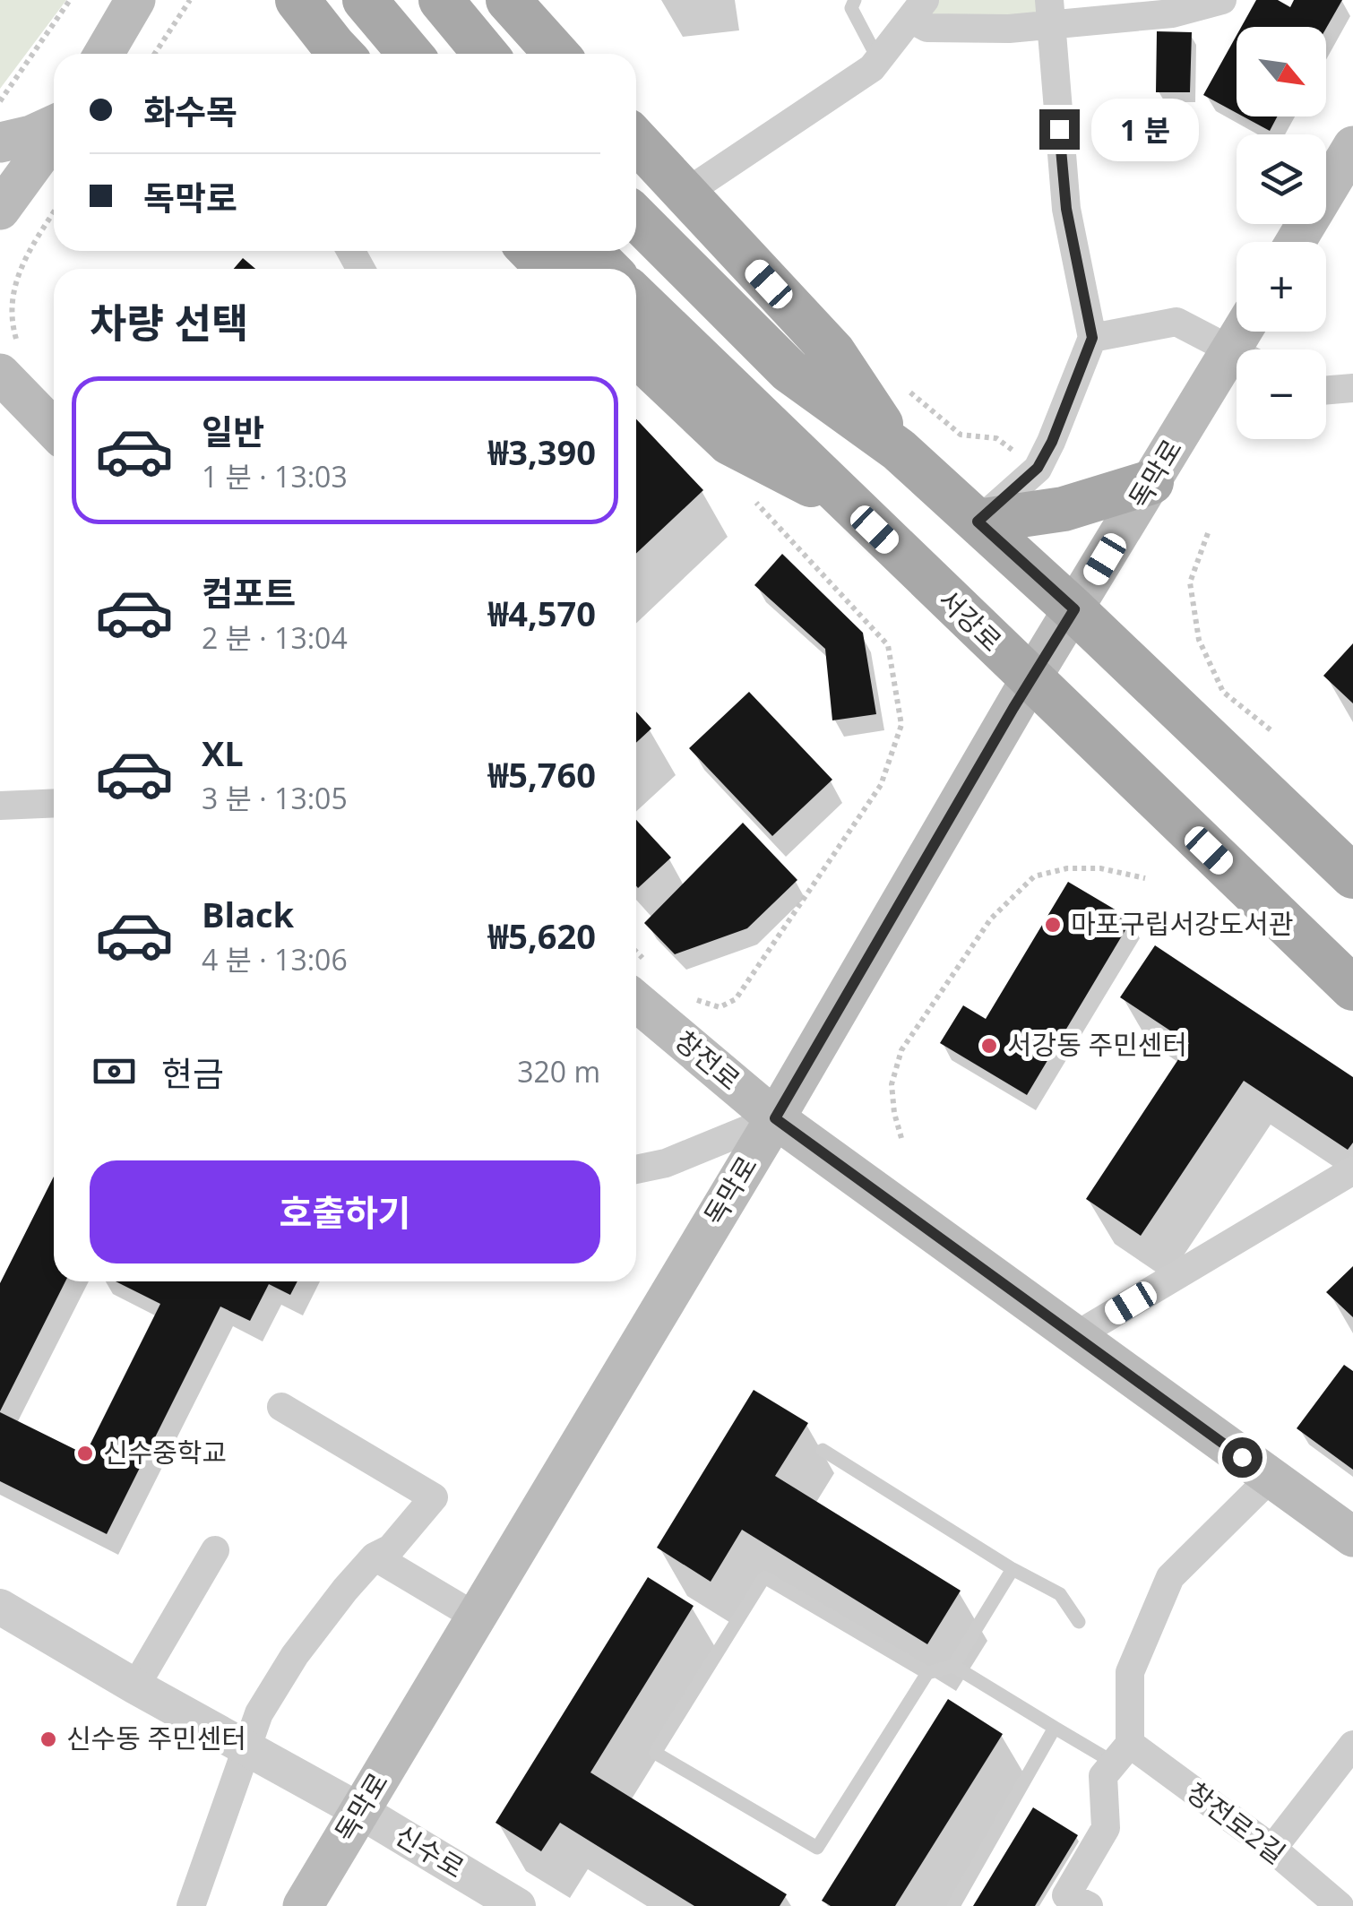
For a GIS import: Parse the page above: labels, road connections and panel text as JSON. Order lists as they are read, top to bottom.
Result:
{
  "streets": {
    "main road": ["독막로", "서강로", "창전로"],
    "street": ["창전로2길", "신수로"]
  },
  "crossings": [
    ["독막로", "서강로"],
    ["독막로", "창전로"],
    ["독막로", "신수로"]
  ],
  "places": [
    "마포구립서강도서관",
    "서강동 주민센터",
    "신수중학교",
    "신수동 주민센터"
  ],
  "north": "bottom right",
  "page": {
    "map_buttons": ["+", "−"],
    "banner": ["화수목", "독막로"],
    "bubble": "1 분",
    "heading": "차량 선택",
    "list": [
      {
        "name": "일반",
        "note": "1 분 · 13:03",
        "value": "₩3,390"
      },
      {
        "name": "컴포트",
        "note": "2 분 · 13:04",
        "value": "₩4,570"
      },
      {
        "name": "XL",
        "note": "3 분 · 13:05",
        "value": "₩5,760"
      },
      {
        "name": "Black",
        "note": "4 분 · 13:06",
        "value": "₩5,620"
      }
    ],
    "pay": ["현금", "320 m"],
    "buttons": "호출하기"
  }
}
